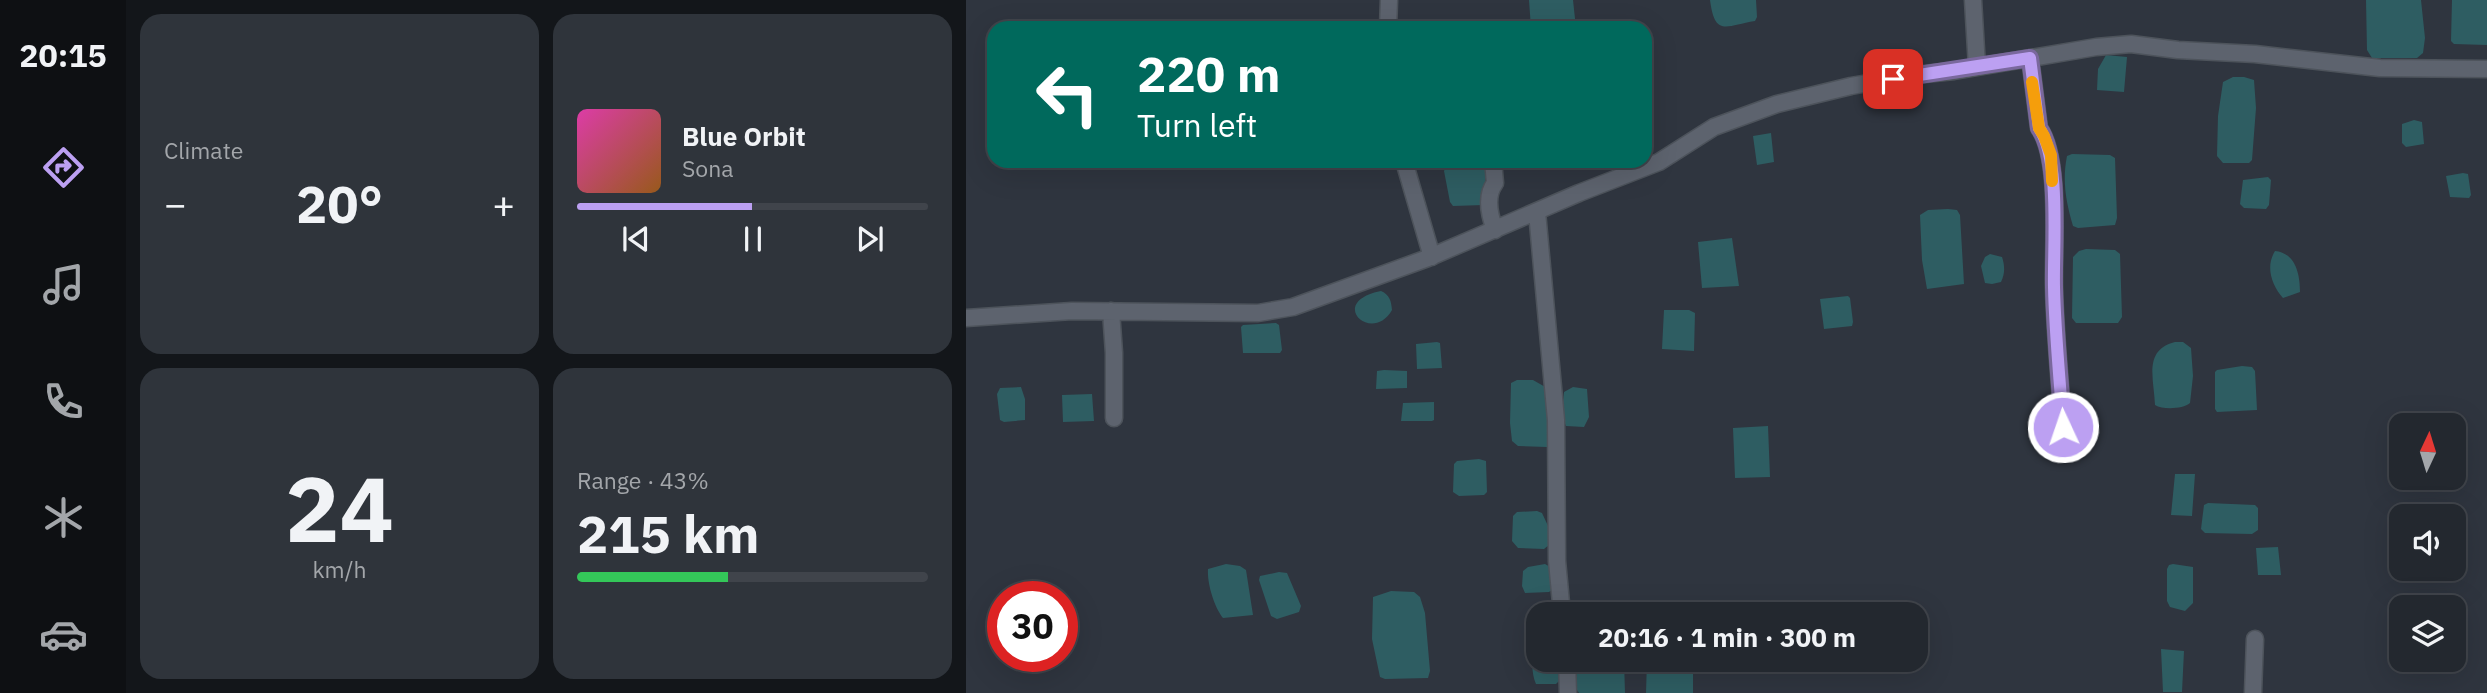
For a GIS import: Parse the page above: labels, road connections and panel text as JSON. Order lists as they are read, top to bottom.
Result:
{
  "north": "top",
  "page": {
    "tabs": "20:15",
    "tile": [
      "Climate",
      ["24", "km/h"],
      ["Range · 43%", "215 km"]
    ],
    "turn": ["220 m", "Turn left"],
    "song": ["Blue Orbit", "Sona"],
    "heat": ["−", "20°", "+"],
    "limit": "30",
    "trip": "20:16 · 1 min · 300 m"
  }
}
